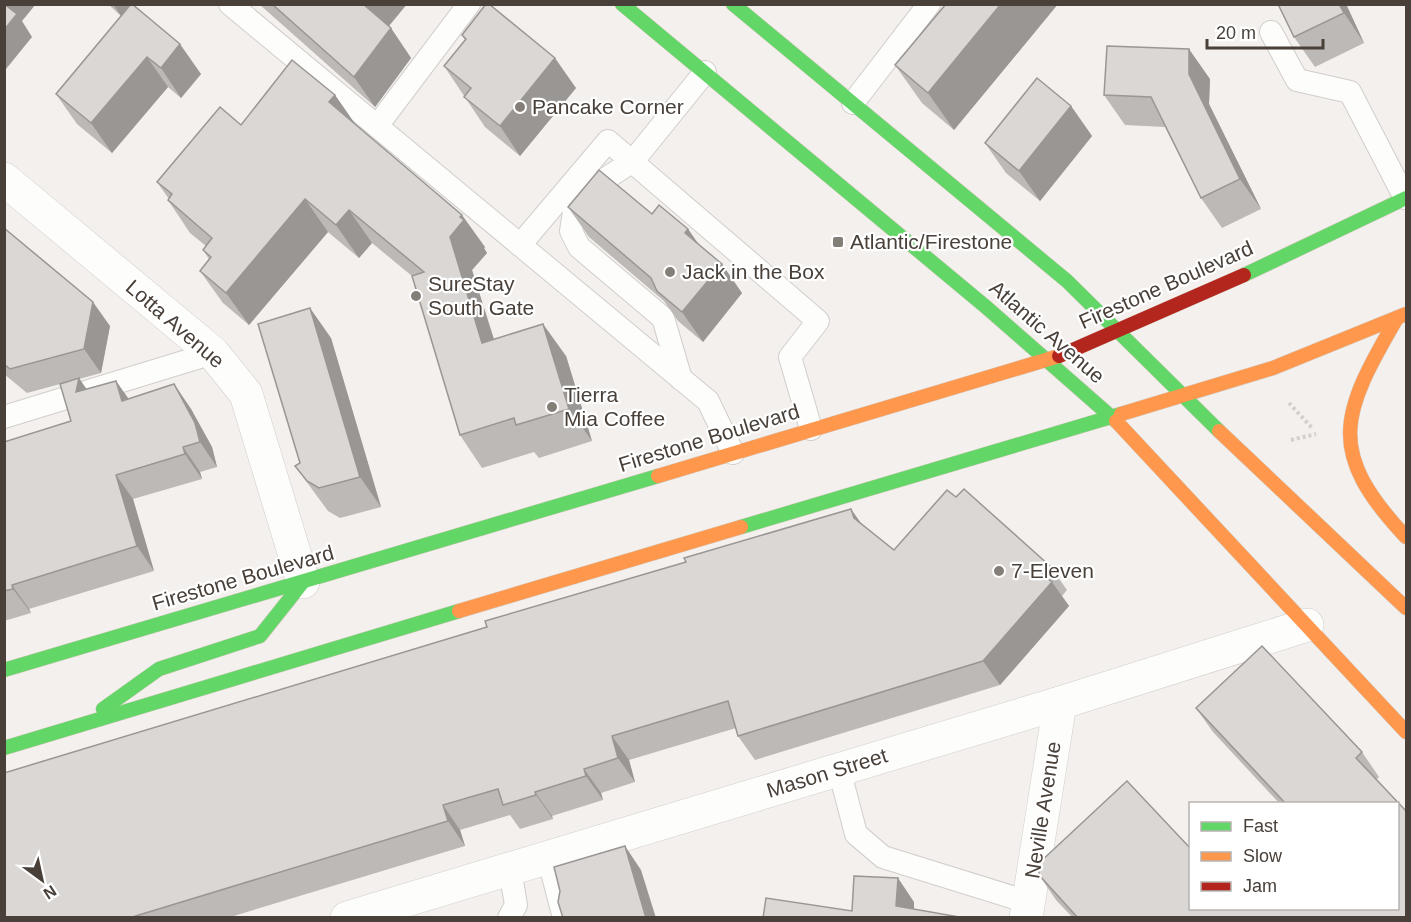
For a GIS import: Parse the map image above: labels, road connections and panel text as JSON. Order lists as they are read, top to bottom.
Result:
{
  "streets": {
    "main road": ["Firestone Boulevard", "Atlantic Avenue"],
    "street": ["Lotta Avenue", "Mason Street", "Neville Avenue"]
  },
  "crossings": [
    ["Firestone Boulevard", "Lotta Avenue"],
    ["Firestone Boulevard", "Atlantic Avenue"],
    ["Atlantic Avenue", "Mason Street"],
    ["Mason Street", "Neville Avenue"]
  ],
  "places": {
    "other": [
      "Pancake Corner",
      "Jack in the Box",
      "SureStay South Gate",
      "Tierra Mia Coffee",
      "7-Eleven"
    ],
    "transit": ["Atlantic/Firestone"]
  },
  "legend": ["Fast", "Slow", "Jam"],
  "scale_bar": "20 m",
  "north": "bottom right"
}
